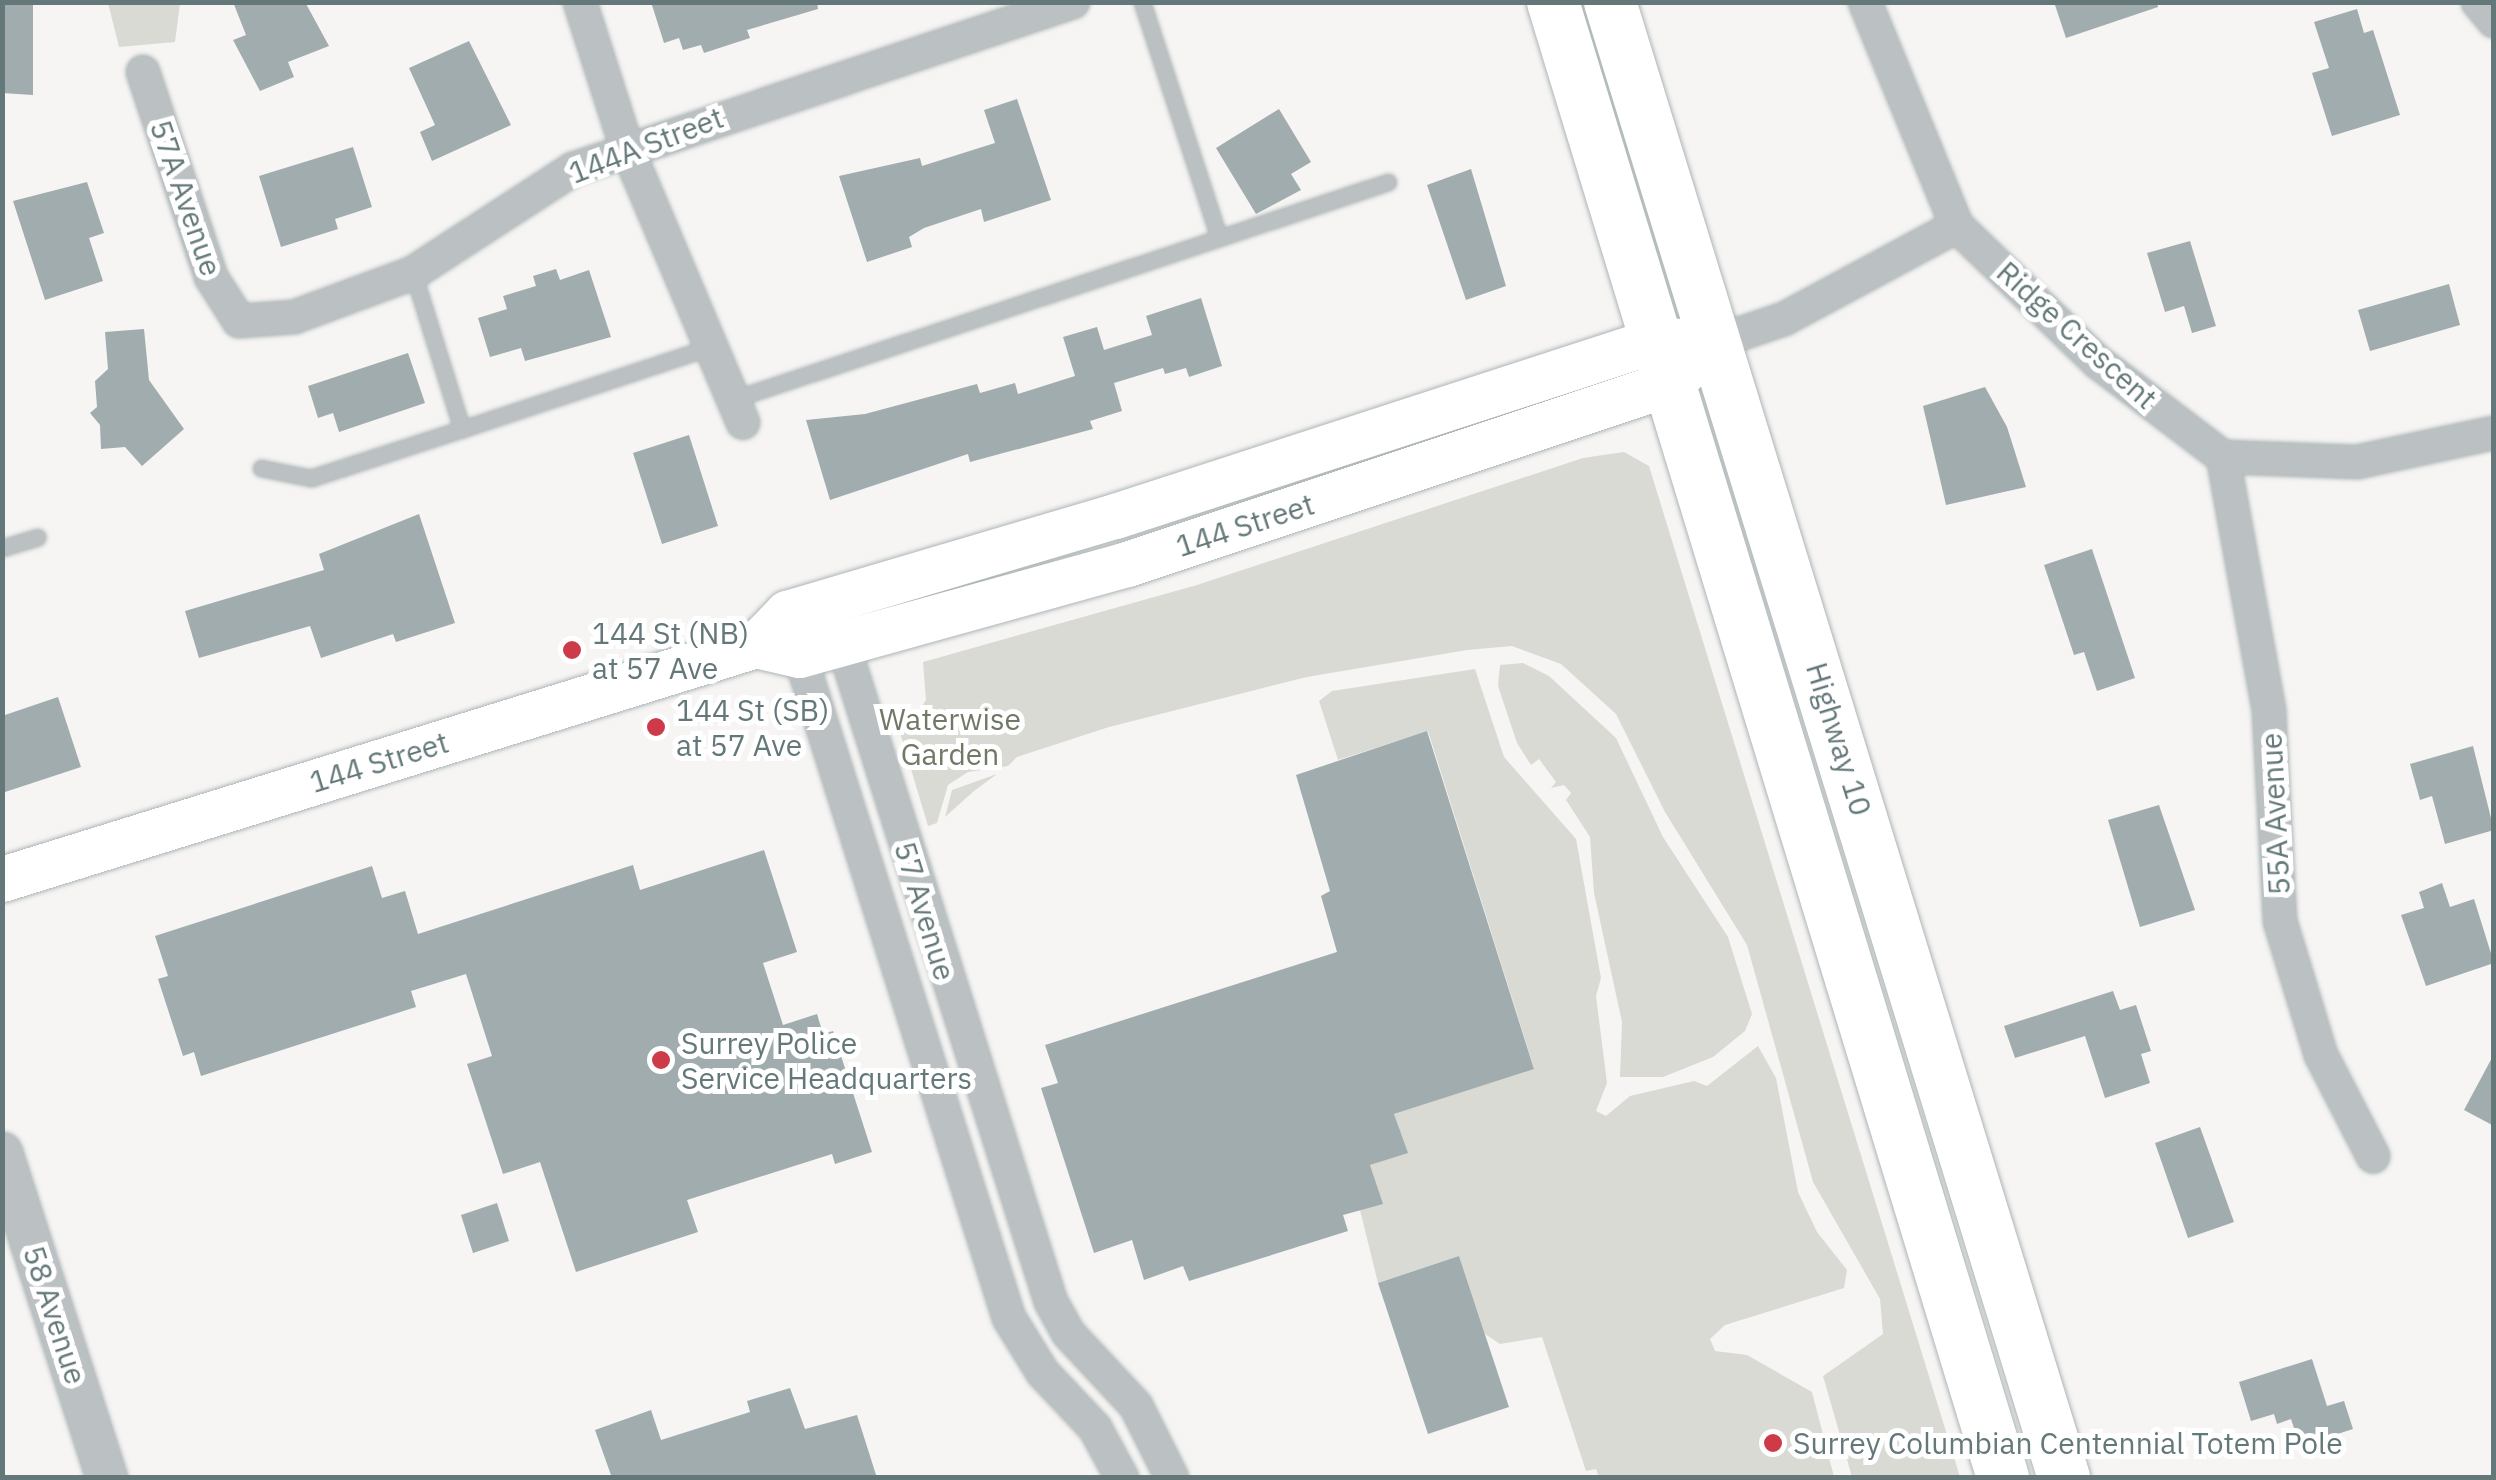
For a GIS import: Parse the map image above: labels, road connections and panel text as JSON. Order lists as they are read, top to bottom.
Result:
{
  "streets": {
    "highway": ["Highway 10"],
    "main road": ["144 Street"],
    "street": [
      "144A Street",
      "57A Avenue",
      "Ridge Crescent",
      "55A Avenue",
      "57 Avenue",
      "58 Avenue"
    ]
  },
  "crossings": [
    ["144A Street", "57A Avenue"],
    ["Ridge Crescent", "144 Street"],
    ["Ridge Crescent", "55A Avenue"],
    ["144 Street", "Highway 10"],
    ["144 Street", "57 Avenue"]
  ],
  "parks": ["Waterwise Garden"],
  "places": [
    "144 St (NB) at 57 Ave",
    "144 St (SB) at 57 Ave",
    "Surrey Police Service Headquarters",
    "Surrey Columbian Centennial Totem Pole"
  ]
}
